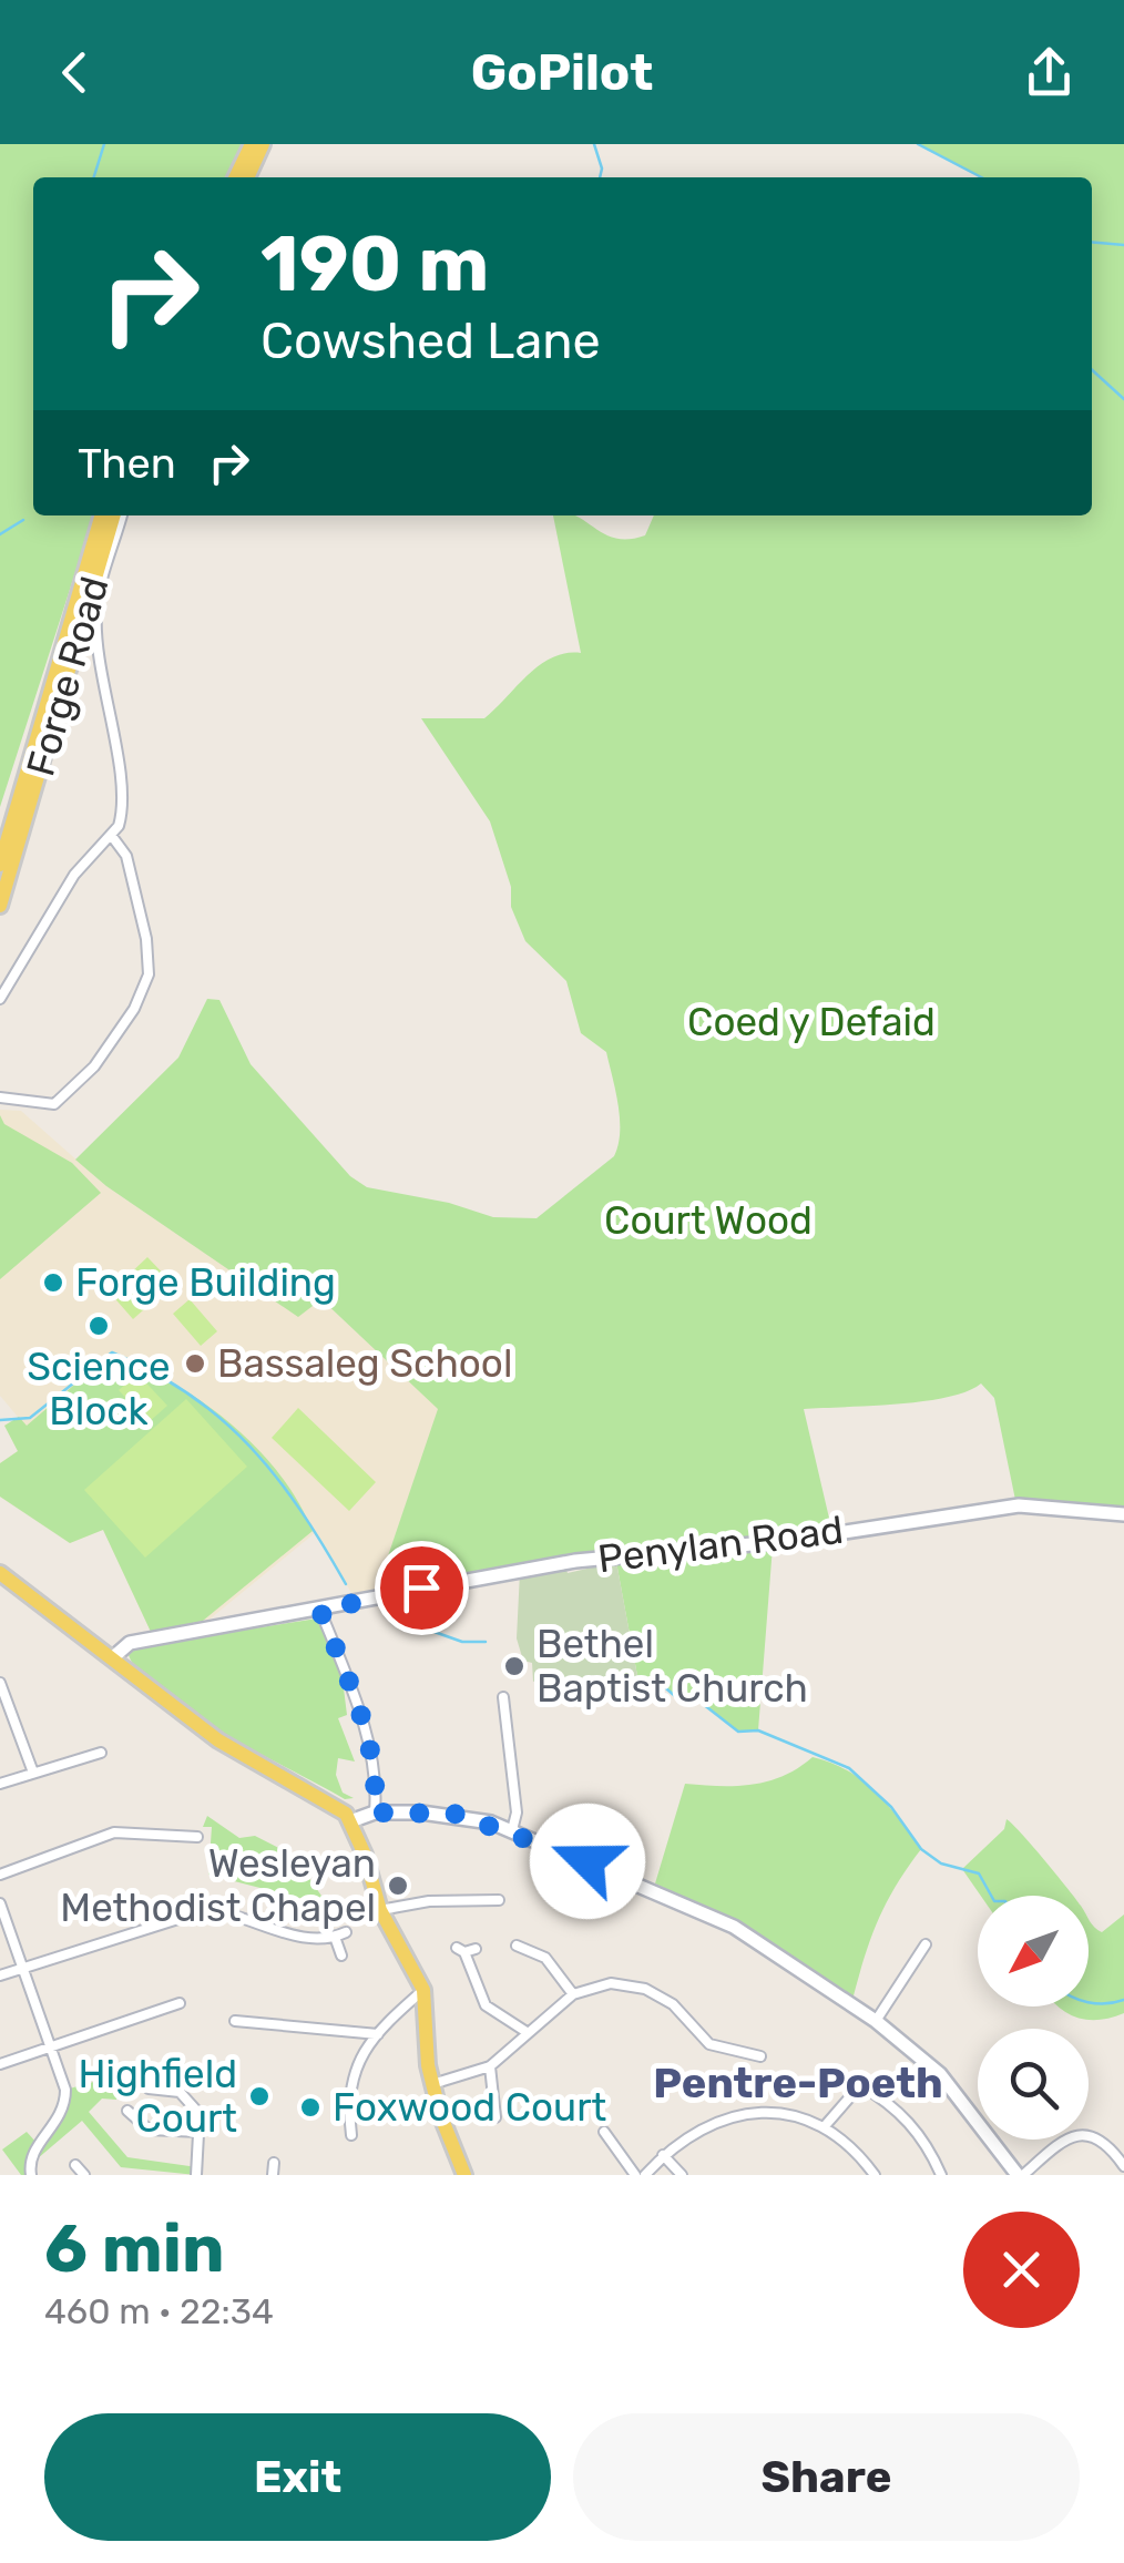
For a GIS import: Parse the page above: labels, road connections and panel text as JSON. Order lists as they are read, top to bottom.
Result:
{
  "streets": {
    "main road": ["Forge Road"],
    "street": ["Penylan Road"]
  },
  "districts": ["Pentre-Poeth"],
  "parks": ["Coed y Defaid", "Court Wood"],
  "places": [
    "Forge Building",
    "Science Block",
    "Bassaleg School",
    "Bethel Baptist Church",
    "Wesleyan Methodist Chapel",
    "Highfield Court",
    "Foxwood Court"
  ],
  "north": "bottom left",
  "page": {
    "header": "GoPilot",
    "turn": ["190 m", "Cowshed Lane"],
    "then": "Then",
    "heading": ["6 min", "460 m · 22:34"],
    "buttons": ["Exit", "Share"]
  }
}
